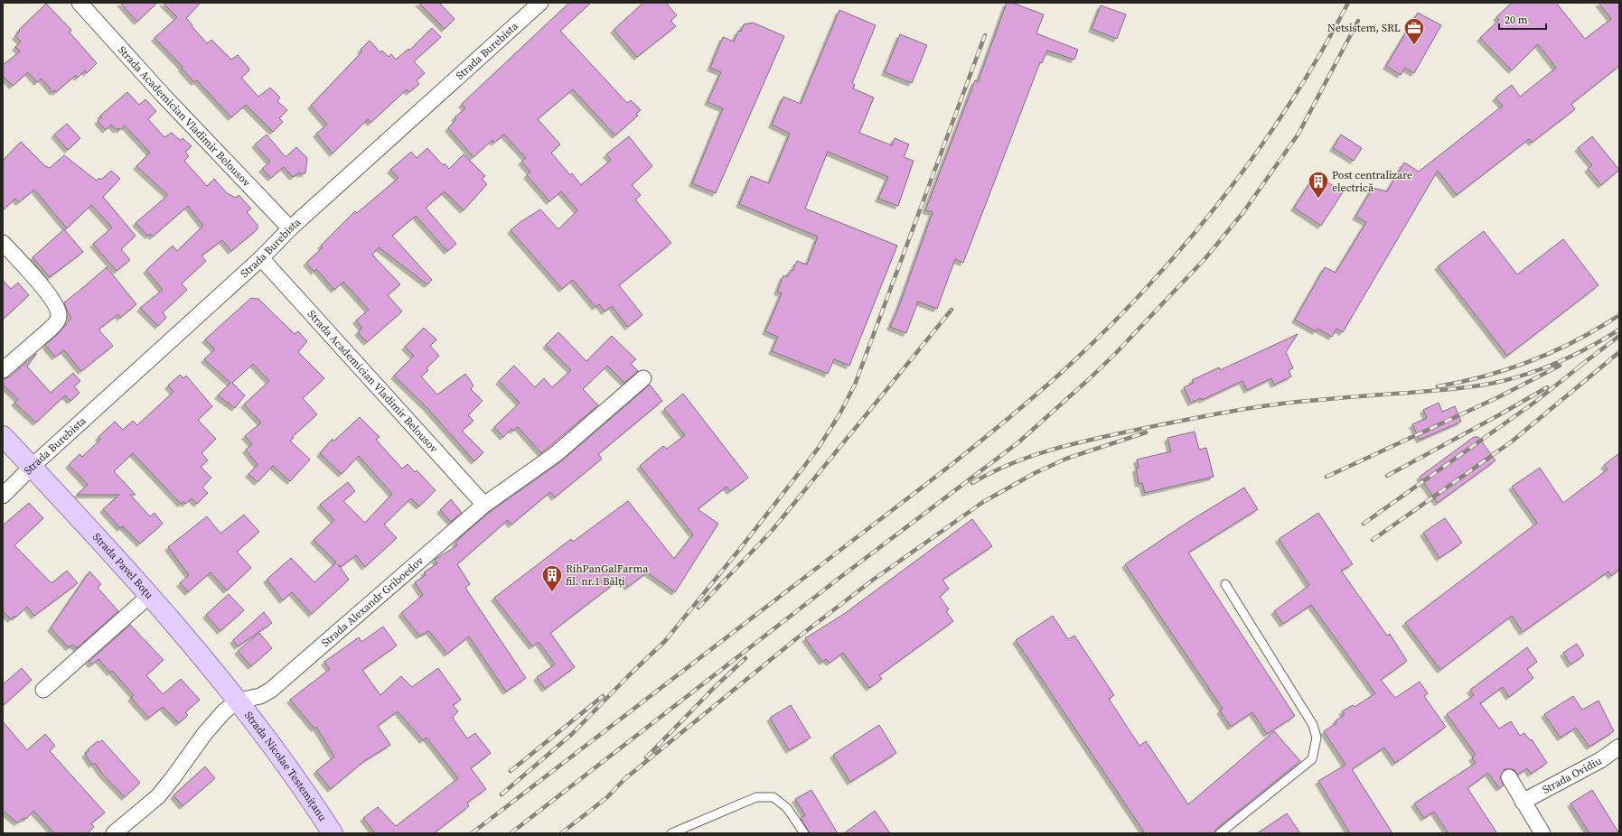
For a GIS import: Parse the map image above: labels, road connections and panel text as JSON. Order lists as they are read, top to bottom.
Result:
{
  "streets": {
    "main road": ["Strada Pavel Boțu", "Strada Nicolae Testemițanu"],
    "street": [
      "Strada Burebista",
      "Strada Academician Vladimir Belousov",
      "Strada Alexandr Griboedov",
      "Strada Ovidiu"
    ]
  },
  "crossings": [
    ["Strada Burebista", "Strada Academician Vladimir Belousov"],
    ["Strada Burebista", "Strada Pavel Boțu"],
    ["Strada Academician Vladimir Belousov", "Strada Alexandr Griboedov"],
    ["Strada Pavel Boțu", "Strada Alexandr Griboedov"],
    ["Strada Pavel Boțu", "Strada Nicolae Testemițanu"],
    ["Strada Alexandr Griboedov", "Strada Nicolae Testemițanu"]
  ],
  "places": {
    "office": ["Netsistem, SRL"],
    "building": ["Post centralizare electrică", "RihPanGalFarma fil. nr.1 Bălți"]
  },
  "scale_bar": "20 m"
}
